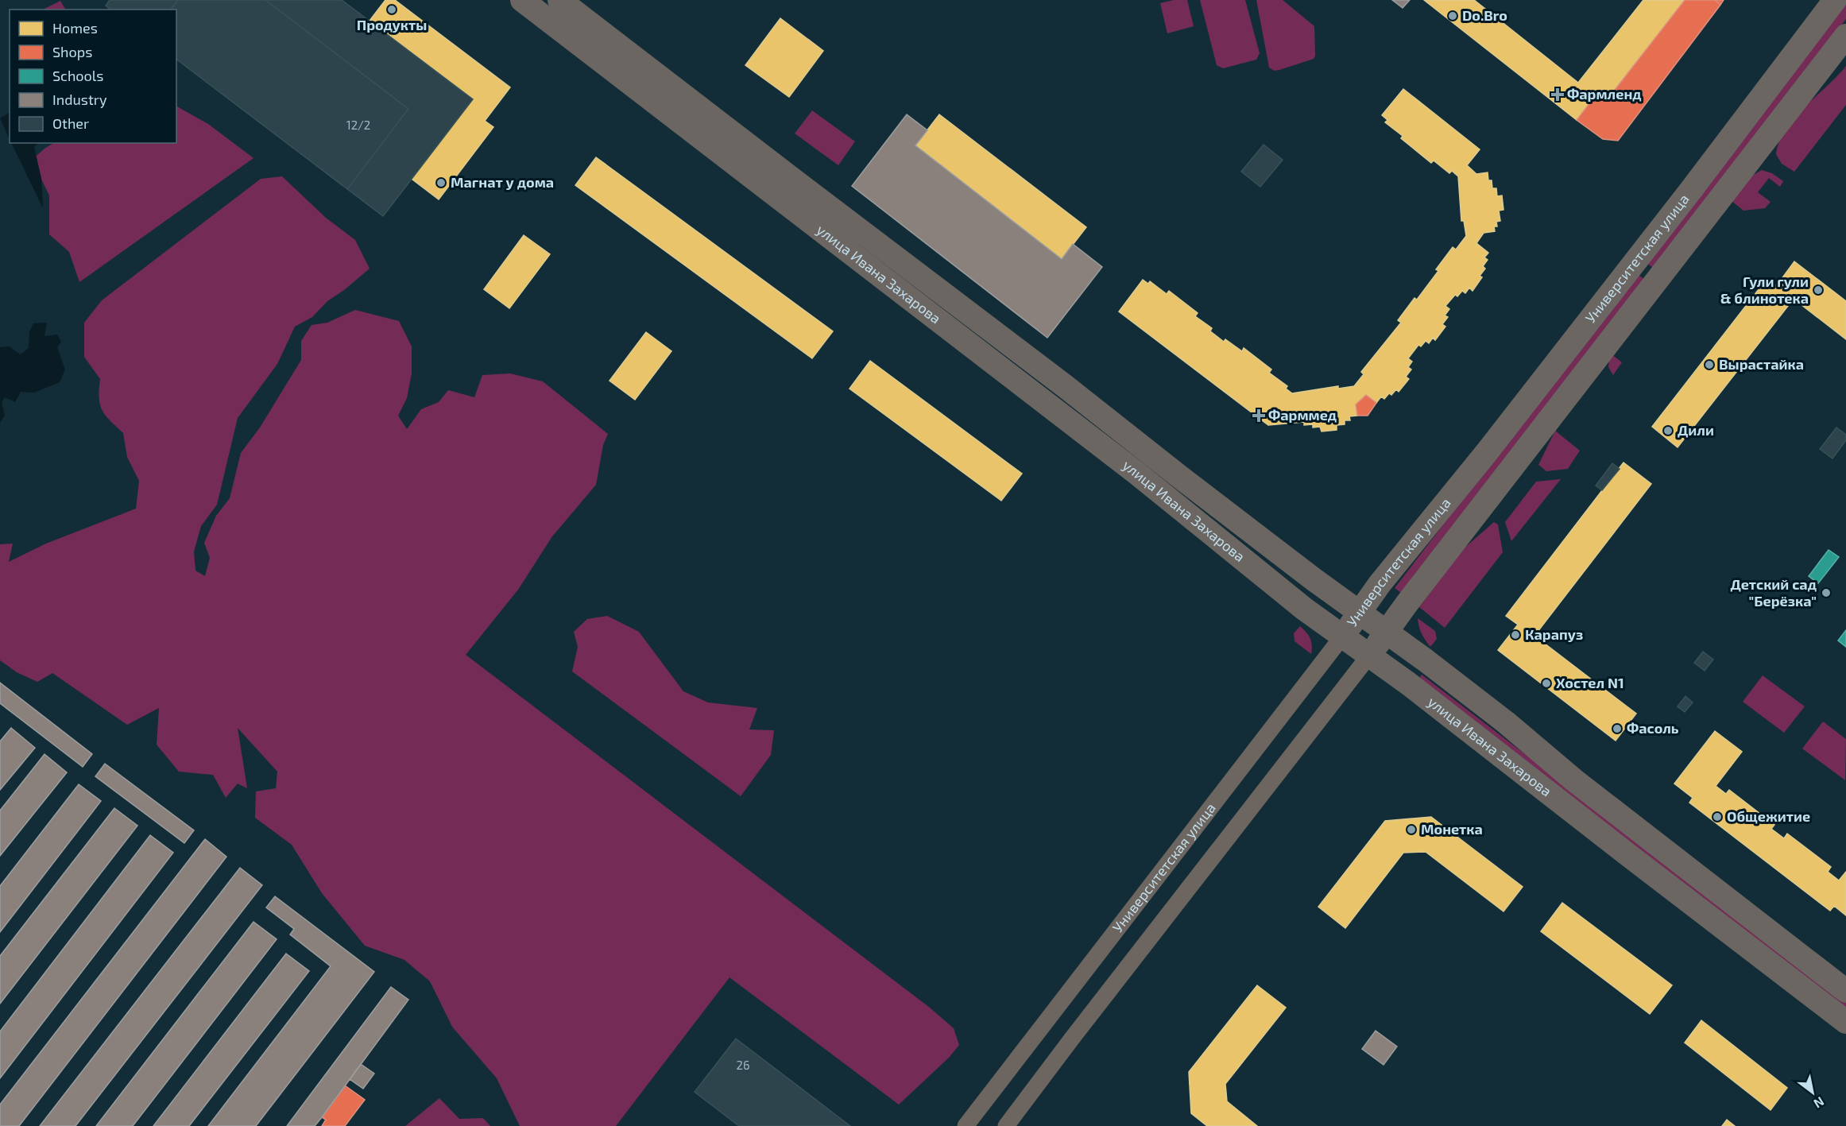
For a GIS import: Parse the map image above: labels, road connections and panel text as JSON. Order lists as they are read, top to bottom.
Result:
{
  "streets": {
    "main road": ["Университетская улица", "улица Ивана Захарова"]
  },
  "crossings": [
    ["Университетская улица", "улица Ивана Захарова"]
  ],
  "places": {
    "other": [
      "Продукты",
      "Do.Bro",
      "Магнат у дома",
      "Гули гули & блинотека",
      "Вырастайка",
      "Дили",
      "Детский сад \"Берёзка\"",
      "Карапуз",
      "Хостел N1",
      "Фасоль",
      "Общежитие",
      "Монетка"
    ],
    "health": ["Фармленд", "Фарммед"]
  },
  "house_numbers": ["12/2", "26"],
  "legend": [
    "Homes",
    "Shops",
    "Schools",
    "Industry",
    "Other"
  ],
  "north": "bottom right"
}
